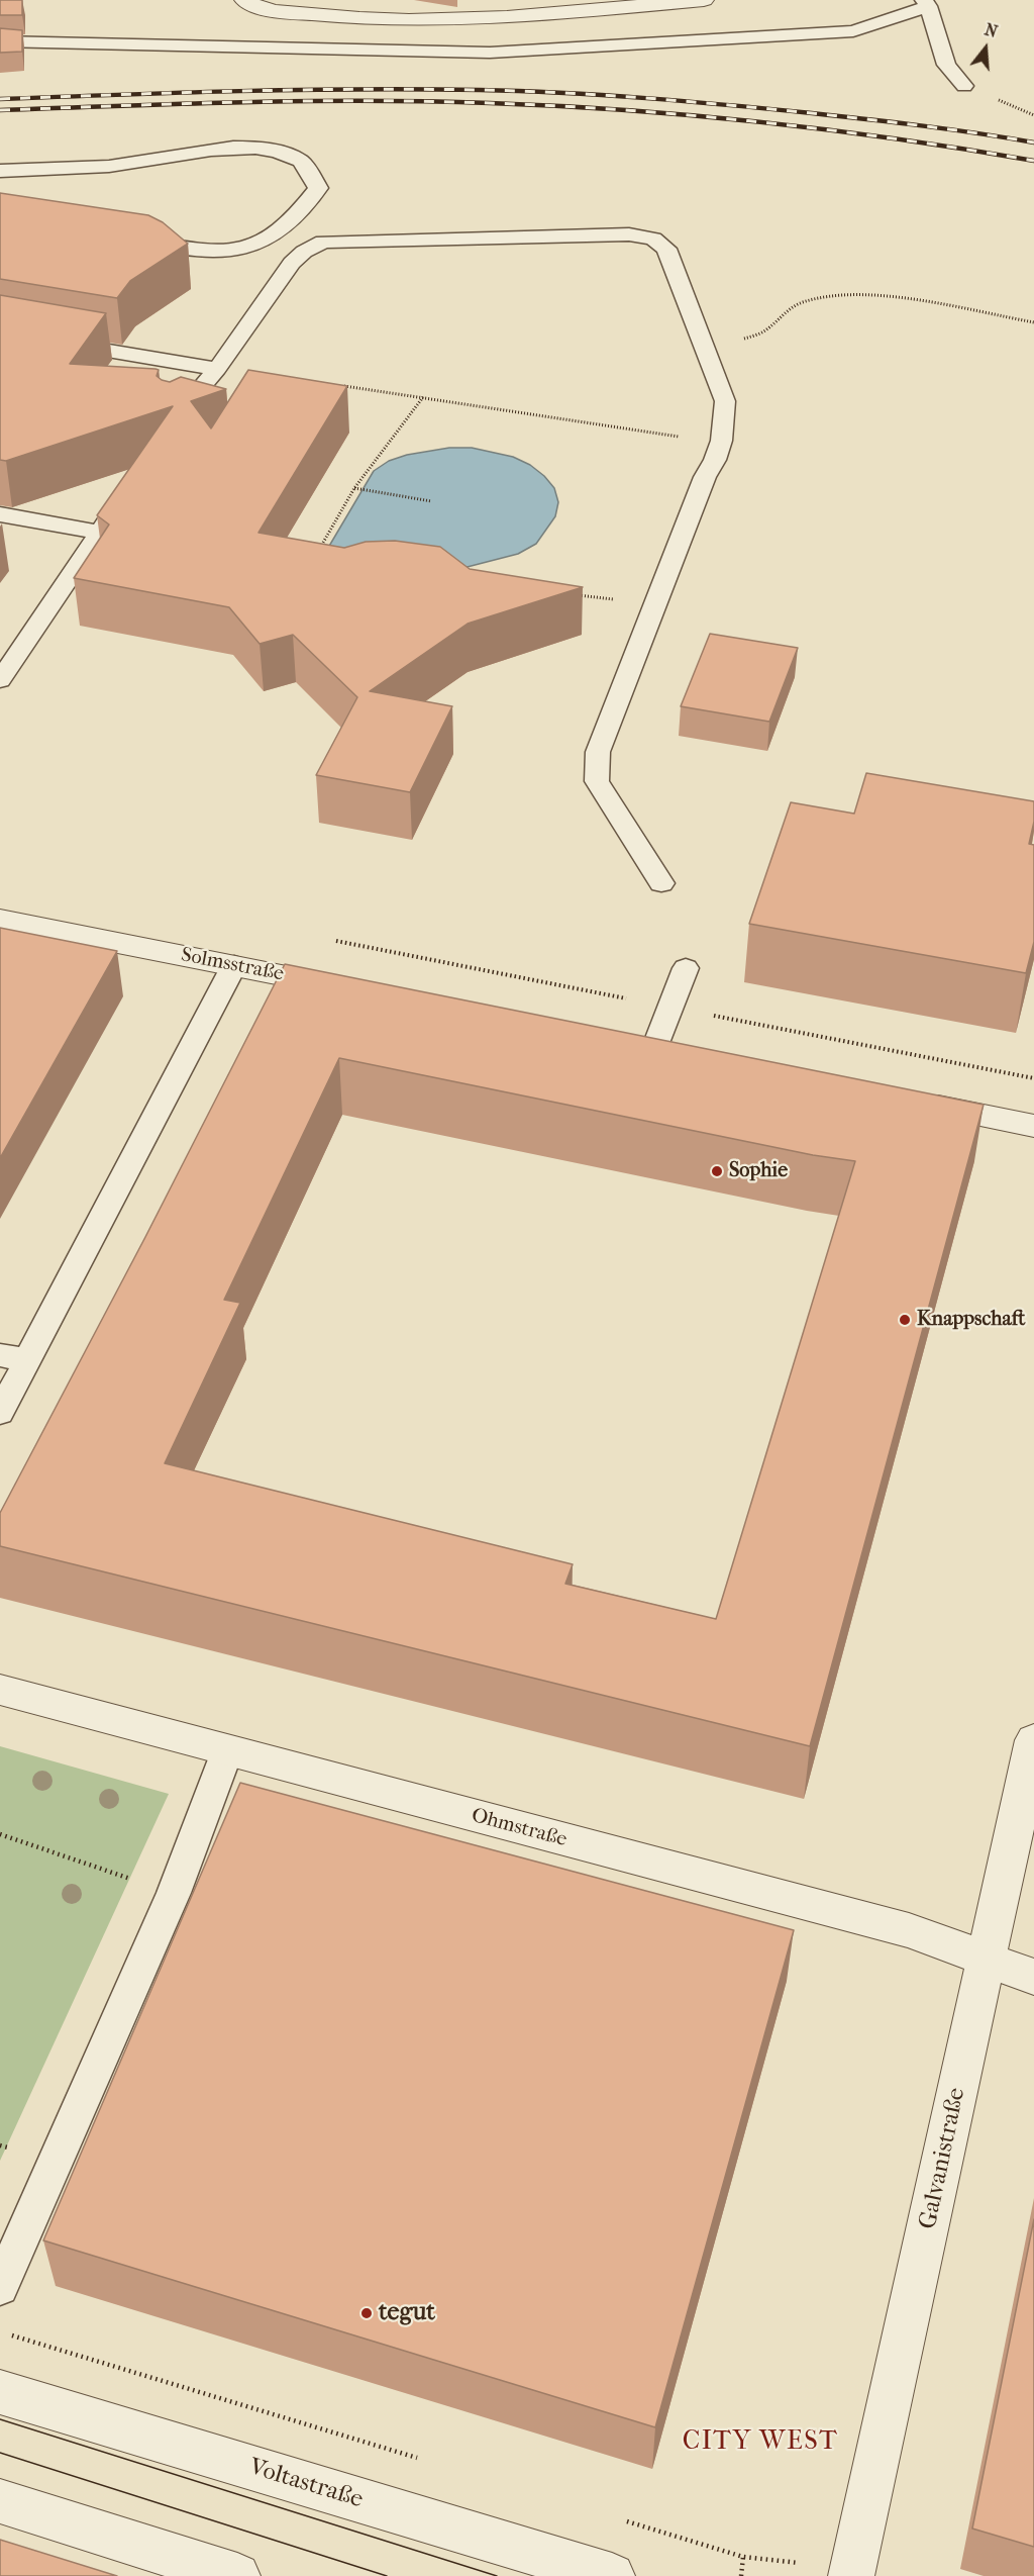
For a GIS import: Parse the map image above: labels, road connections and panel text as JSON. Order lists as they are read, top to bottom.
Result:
{
  "streets": {
    "street": [
      "Solmsstraße",
      "Ohmstraße",
      "Galvanistraße",
      "Voltastraße"
    ]
  },
  "crossings": [
    ["Ohmstraße", "Galvanistraße"]
  ],
  "districts": ["CITY WEST"],
  "places": ["Sophie", "Knappschaft", "tegut"],
  "north": "top"
}
